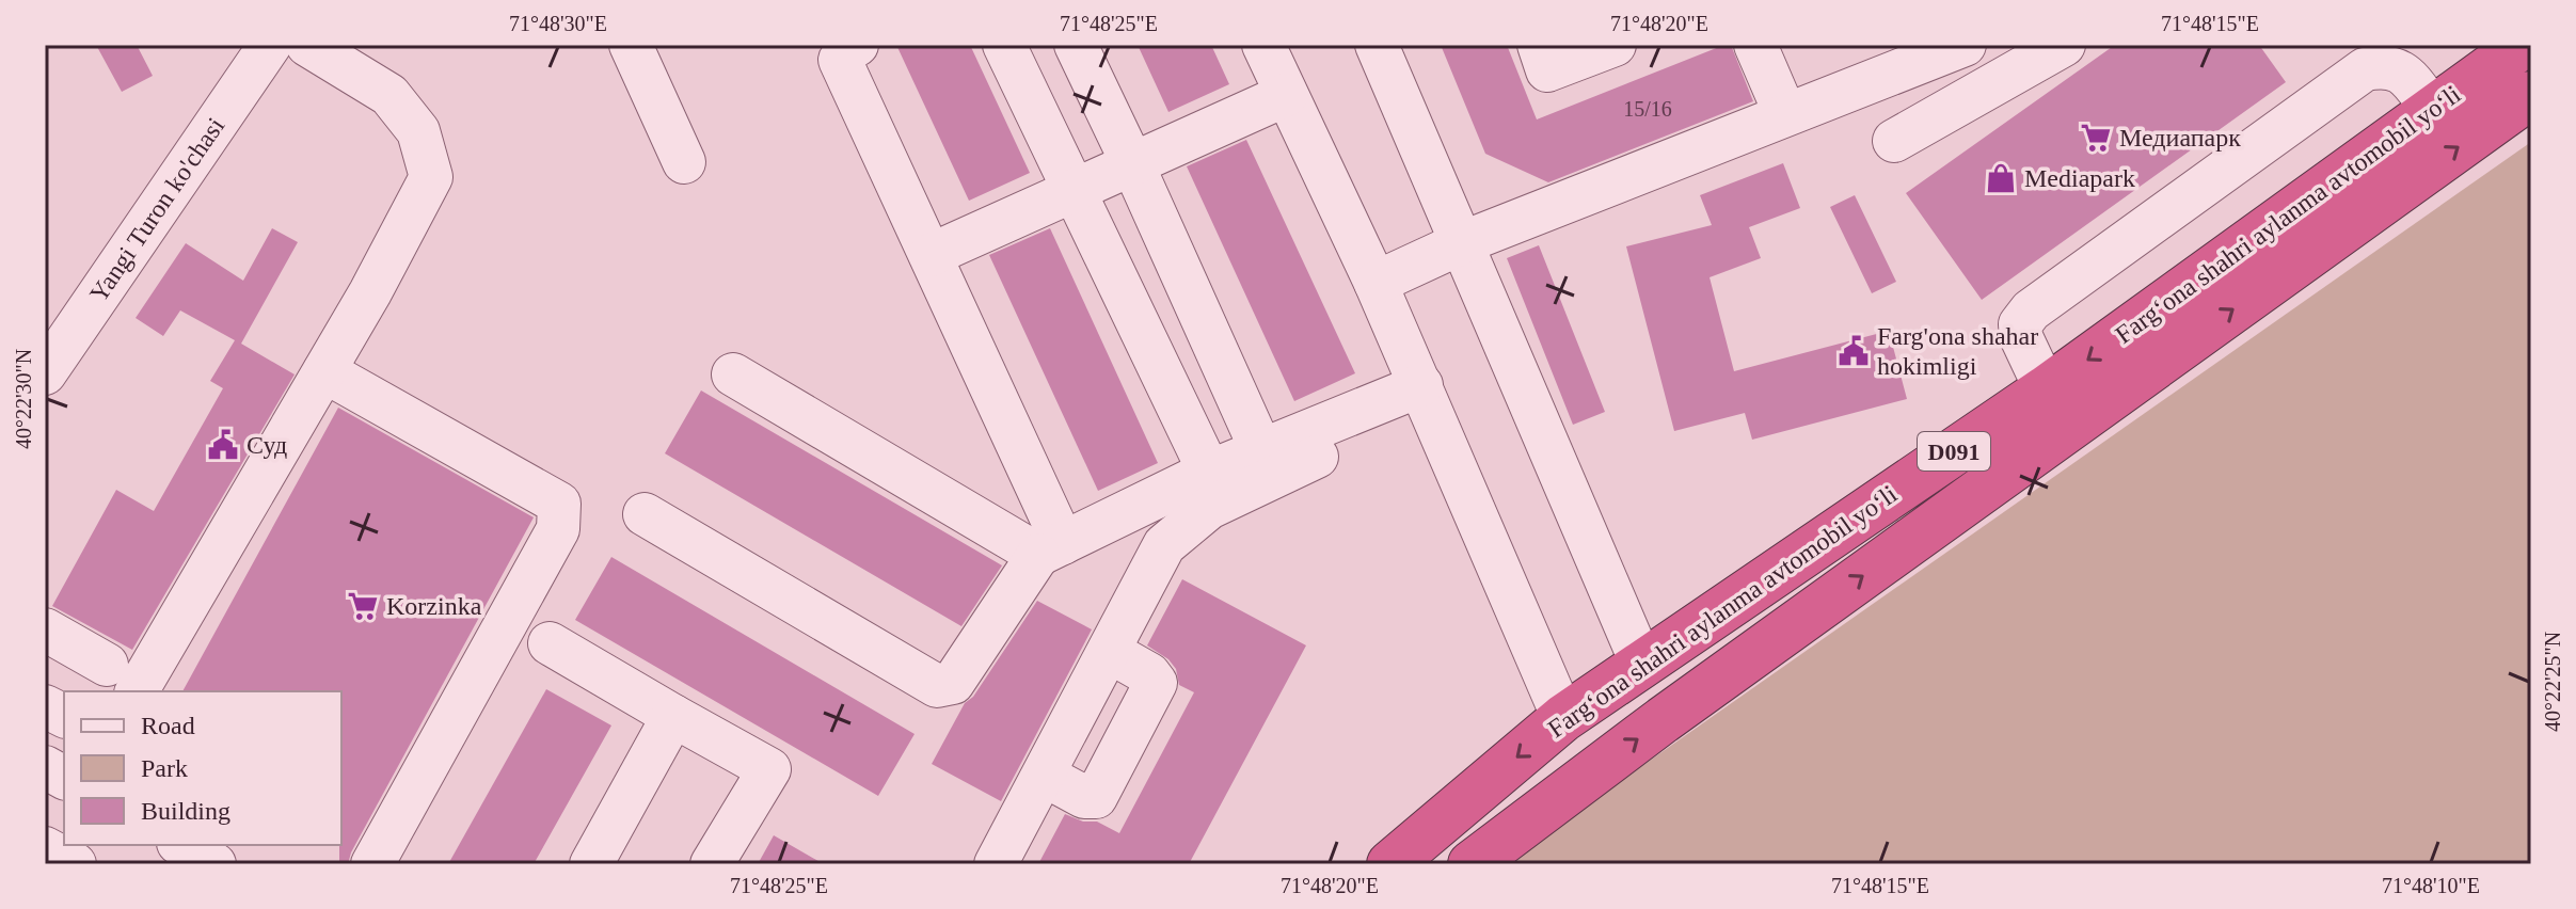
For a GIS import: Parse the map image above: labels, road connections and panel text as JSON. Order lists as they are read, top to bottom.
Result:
{
  "streets": {
    "highway": ["Fargʻona shahri aylanma avtomobil yoʻli", "D091"],
    "street": ["Yangi Turon ko'chasi"]
  },
  "places": {
    "supermarket": ["Медиапарк", "Korzinka"],
    "shop": ["Mediapark"],
    "public building": ["Farg'ona shahar hokimligi", "Суд"]
  },
  "house_numbers": ["15/16"],
  "legend": ["Road", "Park", "Building"],
  "coordinates": [
    "71°48'30\"E",
    "71°48'25\"E",
    "71°48'20\"E",
    "71°48'15\"E",
    "40°22'30\"N",
    "40°22'25\"N",
    "71°48'10\"E"
  ]
}
